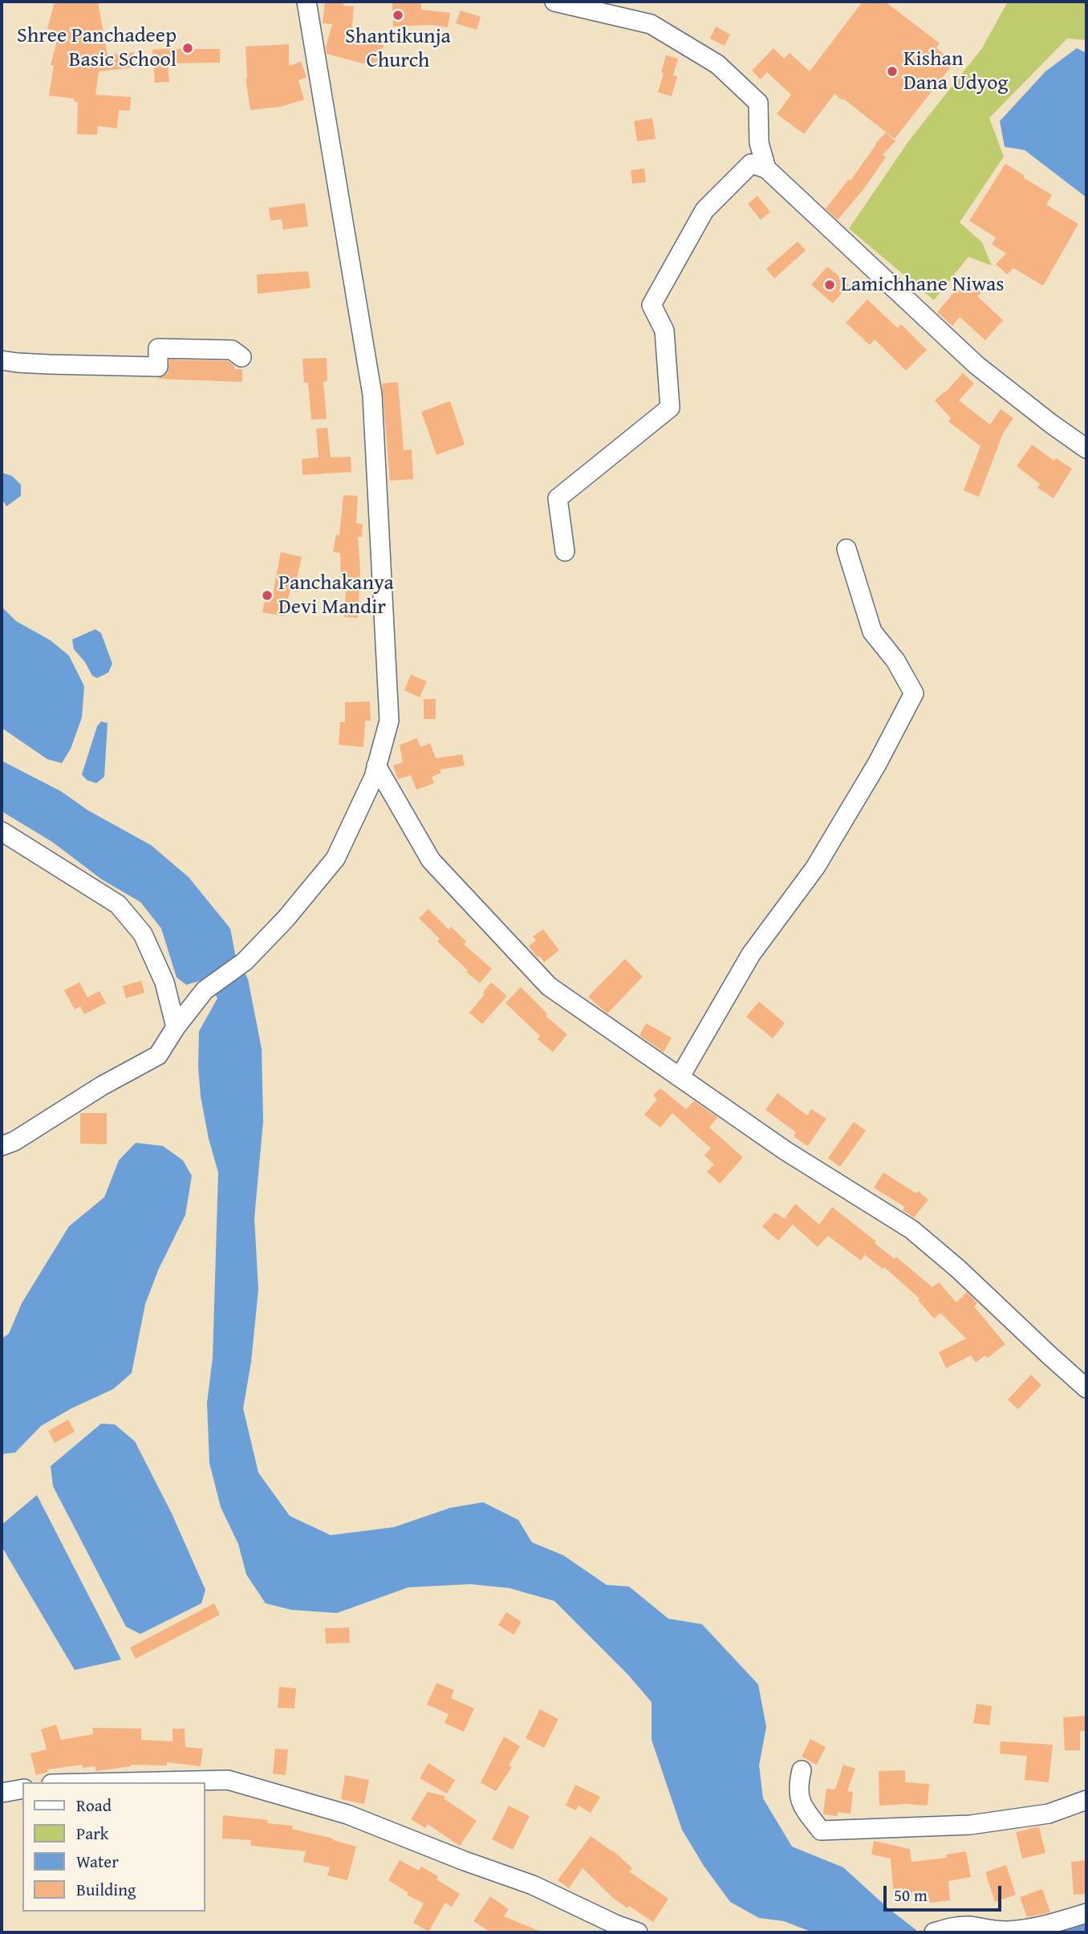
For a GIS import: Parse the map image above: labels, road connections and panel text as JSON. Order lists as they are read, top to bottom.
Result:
{
  "places": [
    "Shantikunja Church",
    "Shree Panchadeep Basic School",
    "Kishan Dana Udyog",
    "Lamichhane Niwas",
    "Panchakanya Devi Mandir"
  ],
  "legend": [
    "Road",
    "Park",
    "Water",
    "Building"
  ],
  "scale_bar": "50 m"
}
